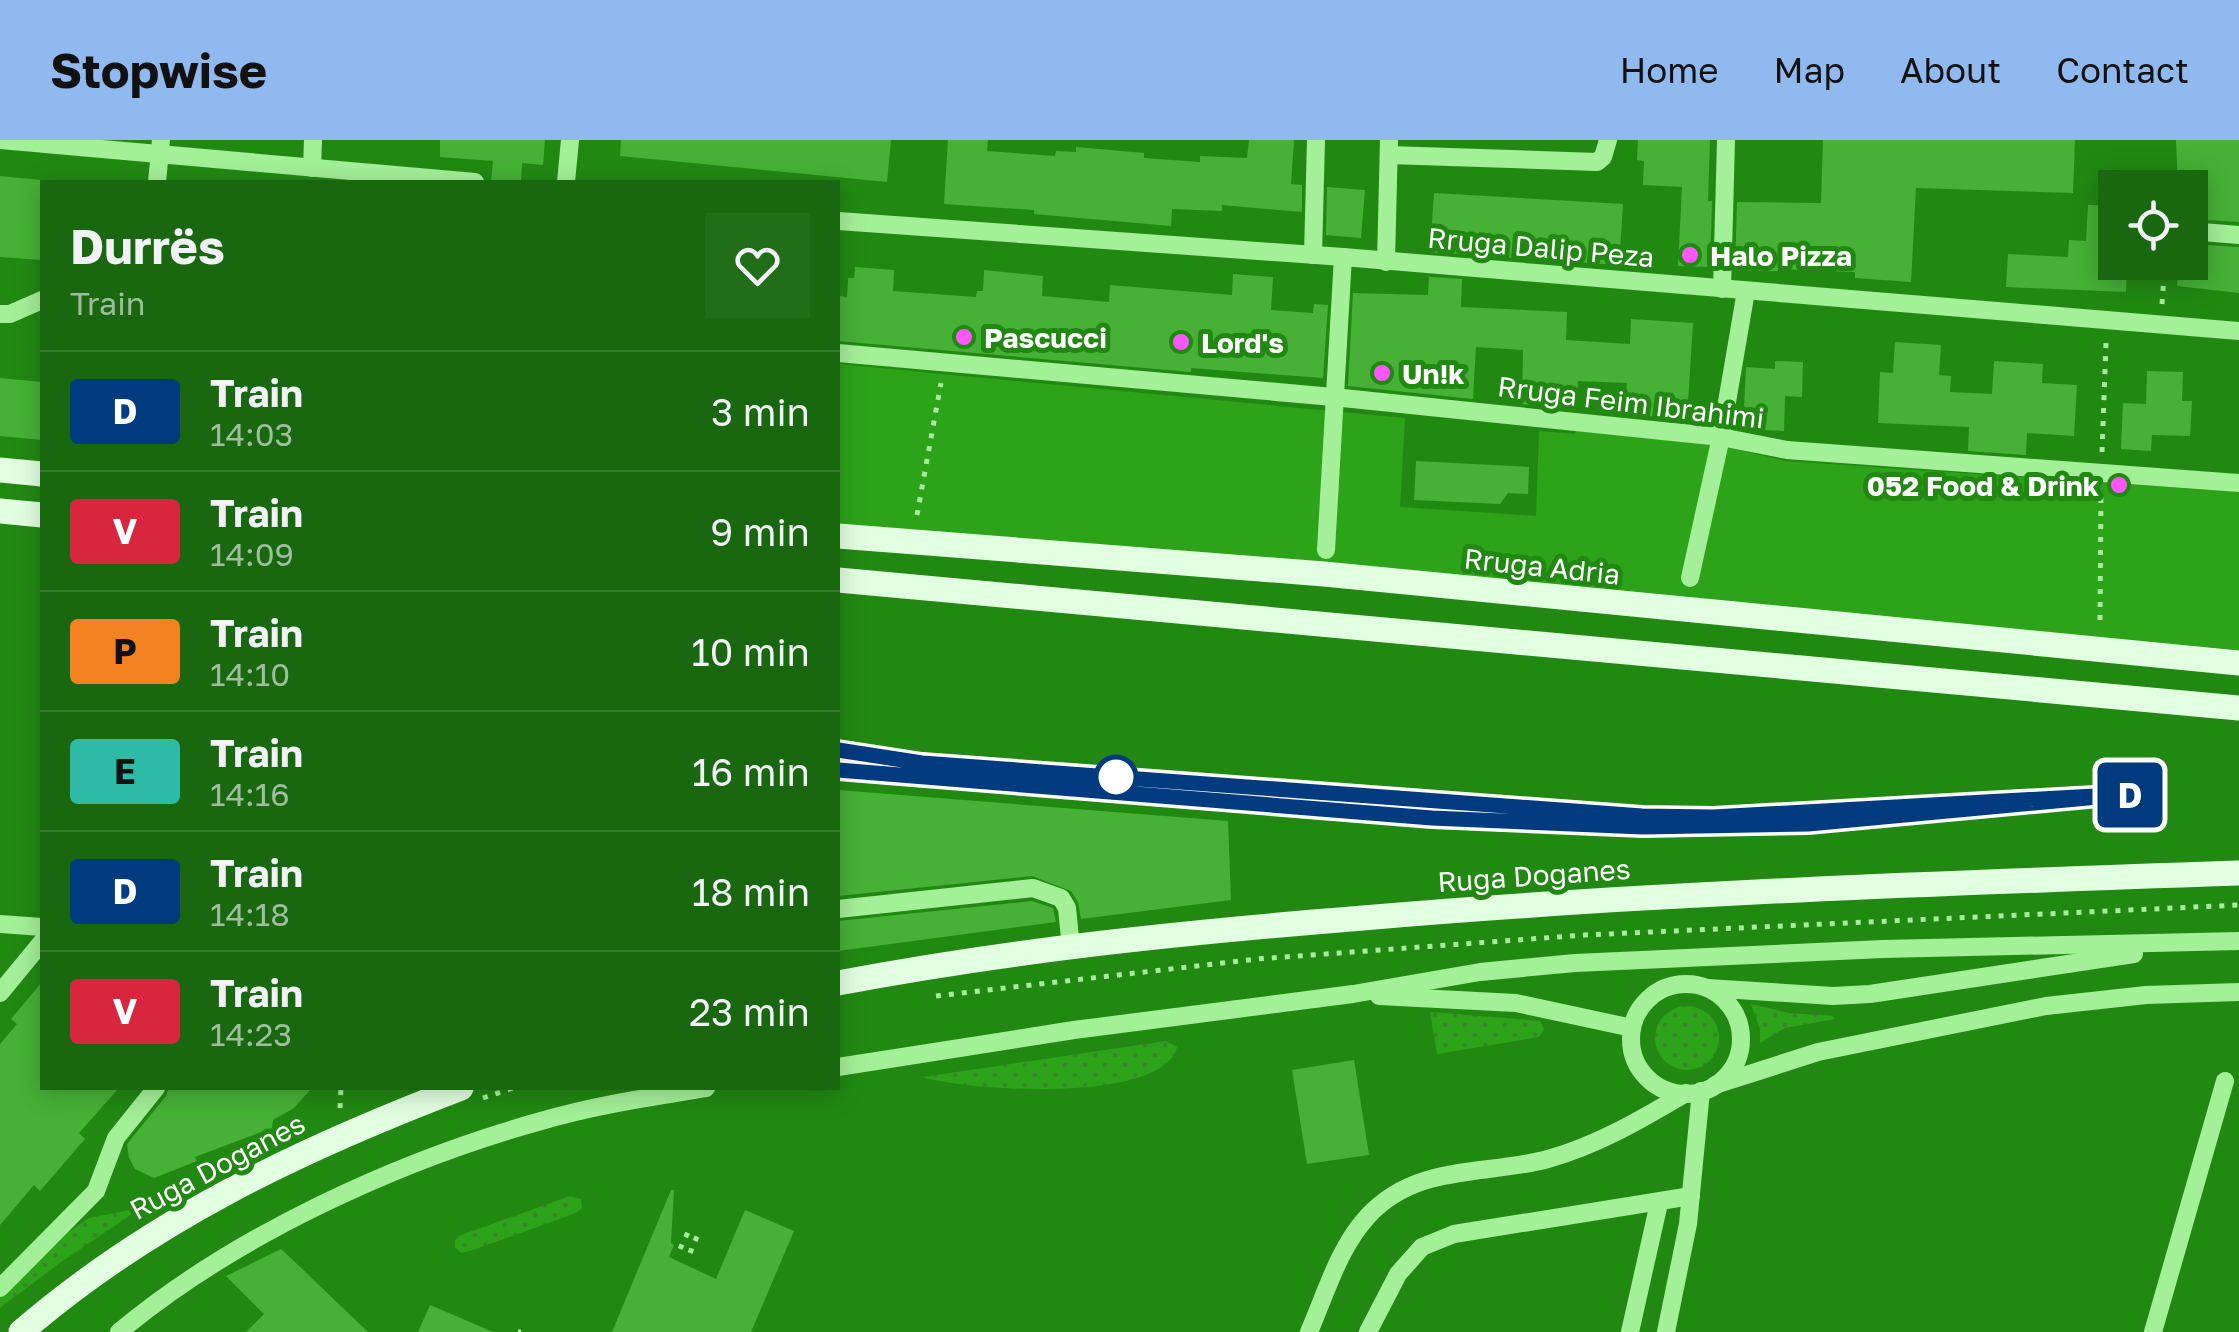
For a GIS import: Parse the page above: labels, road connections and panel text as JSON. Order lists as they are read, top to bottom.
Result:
{
  "streets": {
    "main road": ["Rruga Adria", "Ruga Doganes"],
    "street": ["Rruga Dalip Peza", "Rruga Feim Ibrahimi"]
  },
  "places": [
    "Halo Pizza",
    "Pascucci",
    "Lord's",
    "Un!k",
    "052 Food & Drink"
  ],
  "page": {
    "header": "Stopwise",
    "nav": [
      "Home",
      "Map",
      "About",
      "Contact"
    ],
    "on_map": "D",
    "heading": ["Durrës", "Train"],
    "list": [
      {
        "mark": "D",
        "name": "Train",
        "note": "14:03",
        "value": "3 min"
      },
      {
        "mark": "V",
        "name": "Train",
        "note": "14:09",
        "value": "9 min"
      },
      {
        "mark": "P",
        "name": "Train",
        "note": "14:10",
        "value": "10 min"
      },
      {
        "mark": "E",
        "name": "Train",
        "note": "14:16",
        "value": "16 min"
      },
      {
        "mark": "D",
        "name": "Train",
        "note": "14:18",
        "value": "18 min"
      },
      {
        "mark": "V",
        "name": "Train",
        "note": "14:23",
        "value": "23 min"
      }
    ]
  }
}
